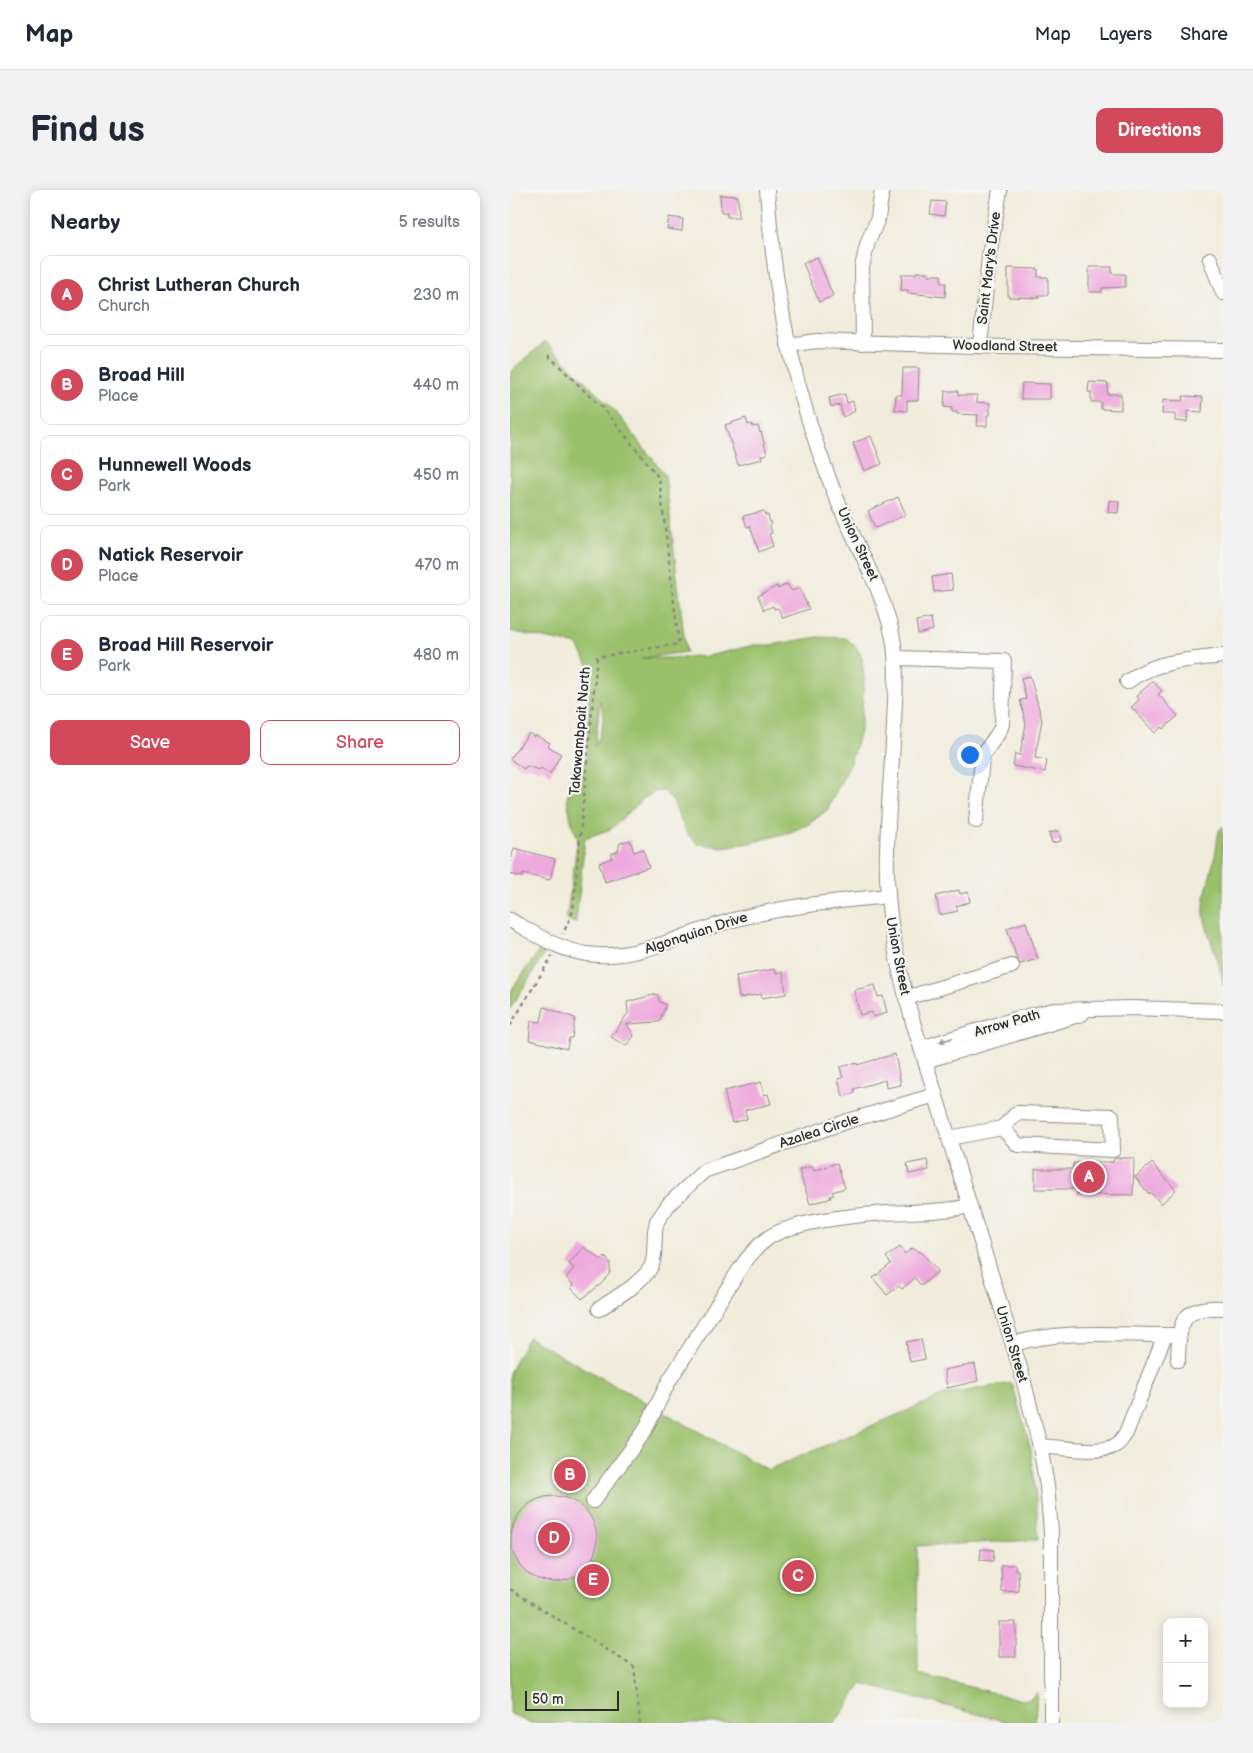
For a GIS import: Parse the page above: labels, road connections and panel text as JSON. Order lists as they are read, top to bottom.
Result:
{
  "streets": {
    "street": [
      "Saint Mary's Drive",
      "Woodland Street",
      "Union Street",
      "Algonquian Drive",
      "Arrow Path",
      "Azalea Circle"
    ],
    "path": ["Takawambpait North"]
  },
  "crossings": [
    ["Saint Mary's Drive", "Woodland Street"],
    ["Woodland Street", "Union Street"],
    ["Union Street", "Algonquian Drive"],
    ["Union Street", "Arrow Path"],
    ["Union Street", "Azalea Circle"],
    ["Takawambpait North", "Algonquian Drive"]
  ],
  "scale_bar": "50 m",
  "page": {
    "header": "Map",
    "nav": ["Map", "Layers", "Share"],
    "buttons": [
      "Directions",
      ["Save", "Share"]
    ],
    "title": "Find us",
    "heading": ["Nearby", "5 results"],
    "list": [
      {
        "mark": "A",
        "name": "Christ Lutheran Church",
        "note": "Church",
        "value": "230 m"
      },
      {
        "mark": "B",
        "name": "Broad Hill",
        "note": "Place",
        "value": "440 m"
      },
      {
        "mark": "C",
        "name": "Hunnewell Woods",
        "note": "Park",
        "value": "450 m"
      },
      {
        "mark": "D",
        "name": "Natick Reservoir",
        "note": "Place",
        "value": "470 m"
      },
      {
        "mark": "E",
        "name": "Broad Hill Reservoir",
        "note": "Park",
        "value": "480 m"
      }
    ],
    "pins": [
      "A",
      "B",
      "D",
      "C",
      "E"
    ],
    "map_buttons": ["+", "−"],
    "scale": "50 m"
  }
}
